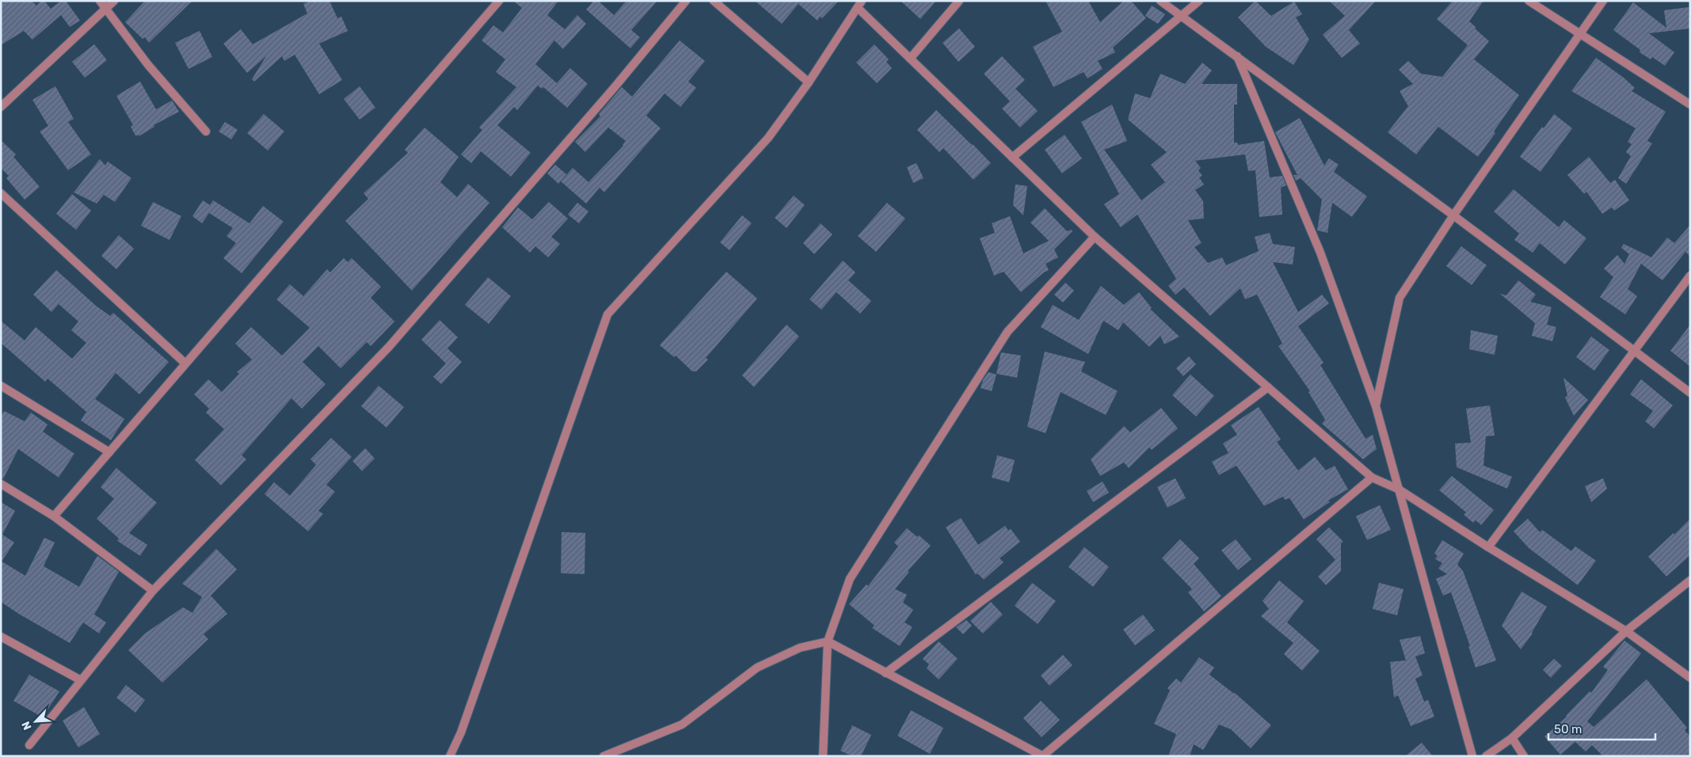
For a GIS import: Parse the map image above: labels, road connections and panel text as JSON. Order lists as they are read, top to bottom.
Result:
{
  "scale_bar": "50 m",
  "north": "bottom left"
}
